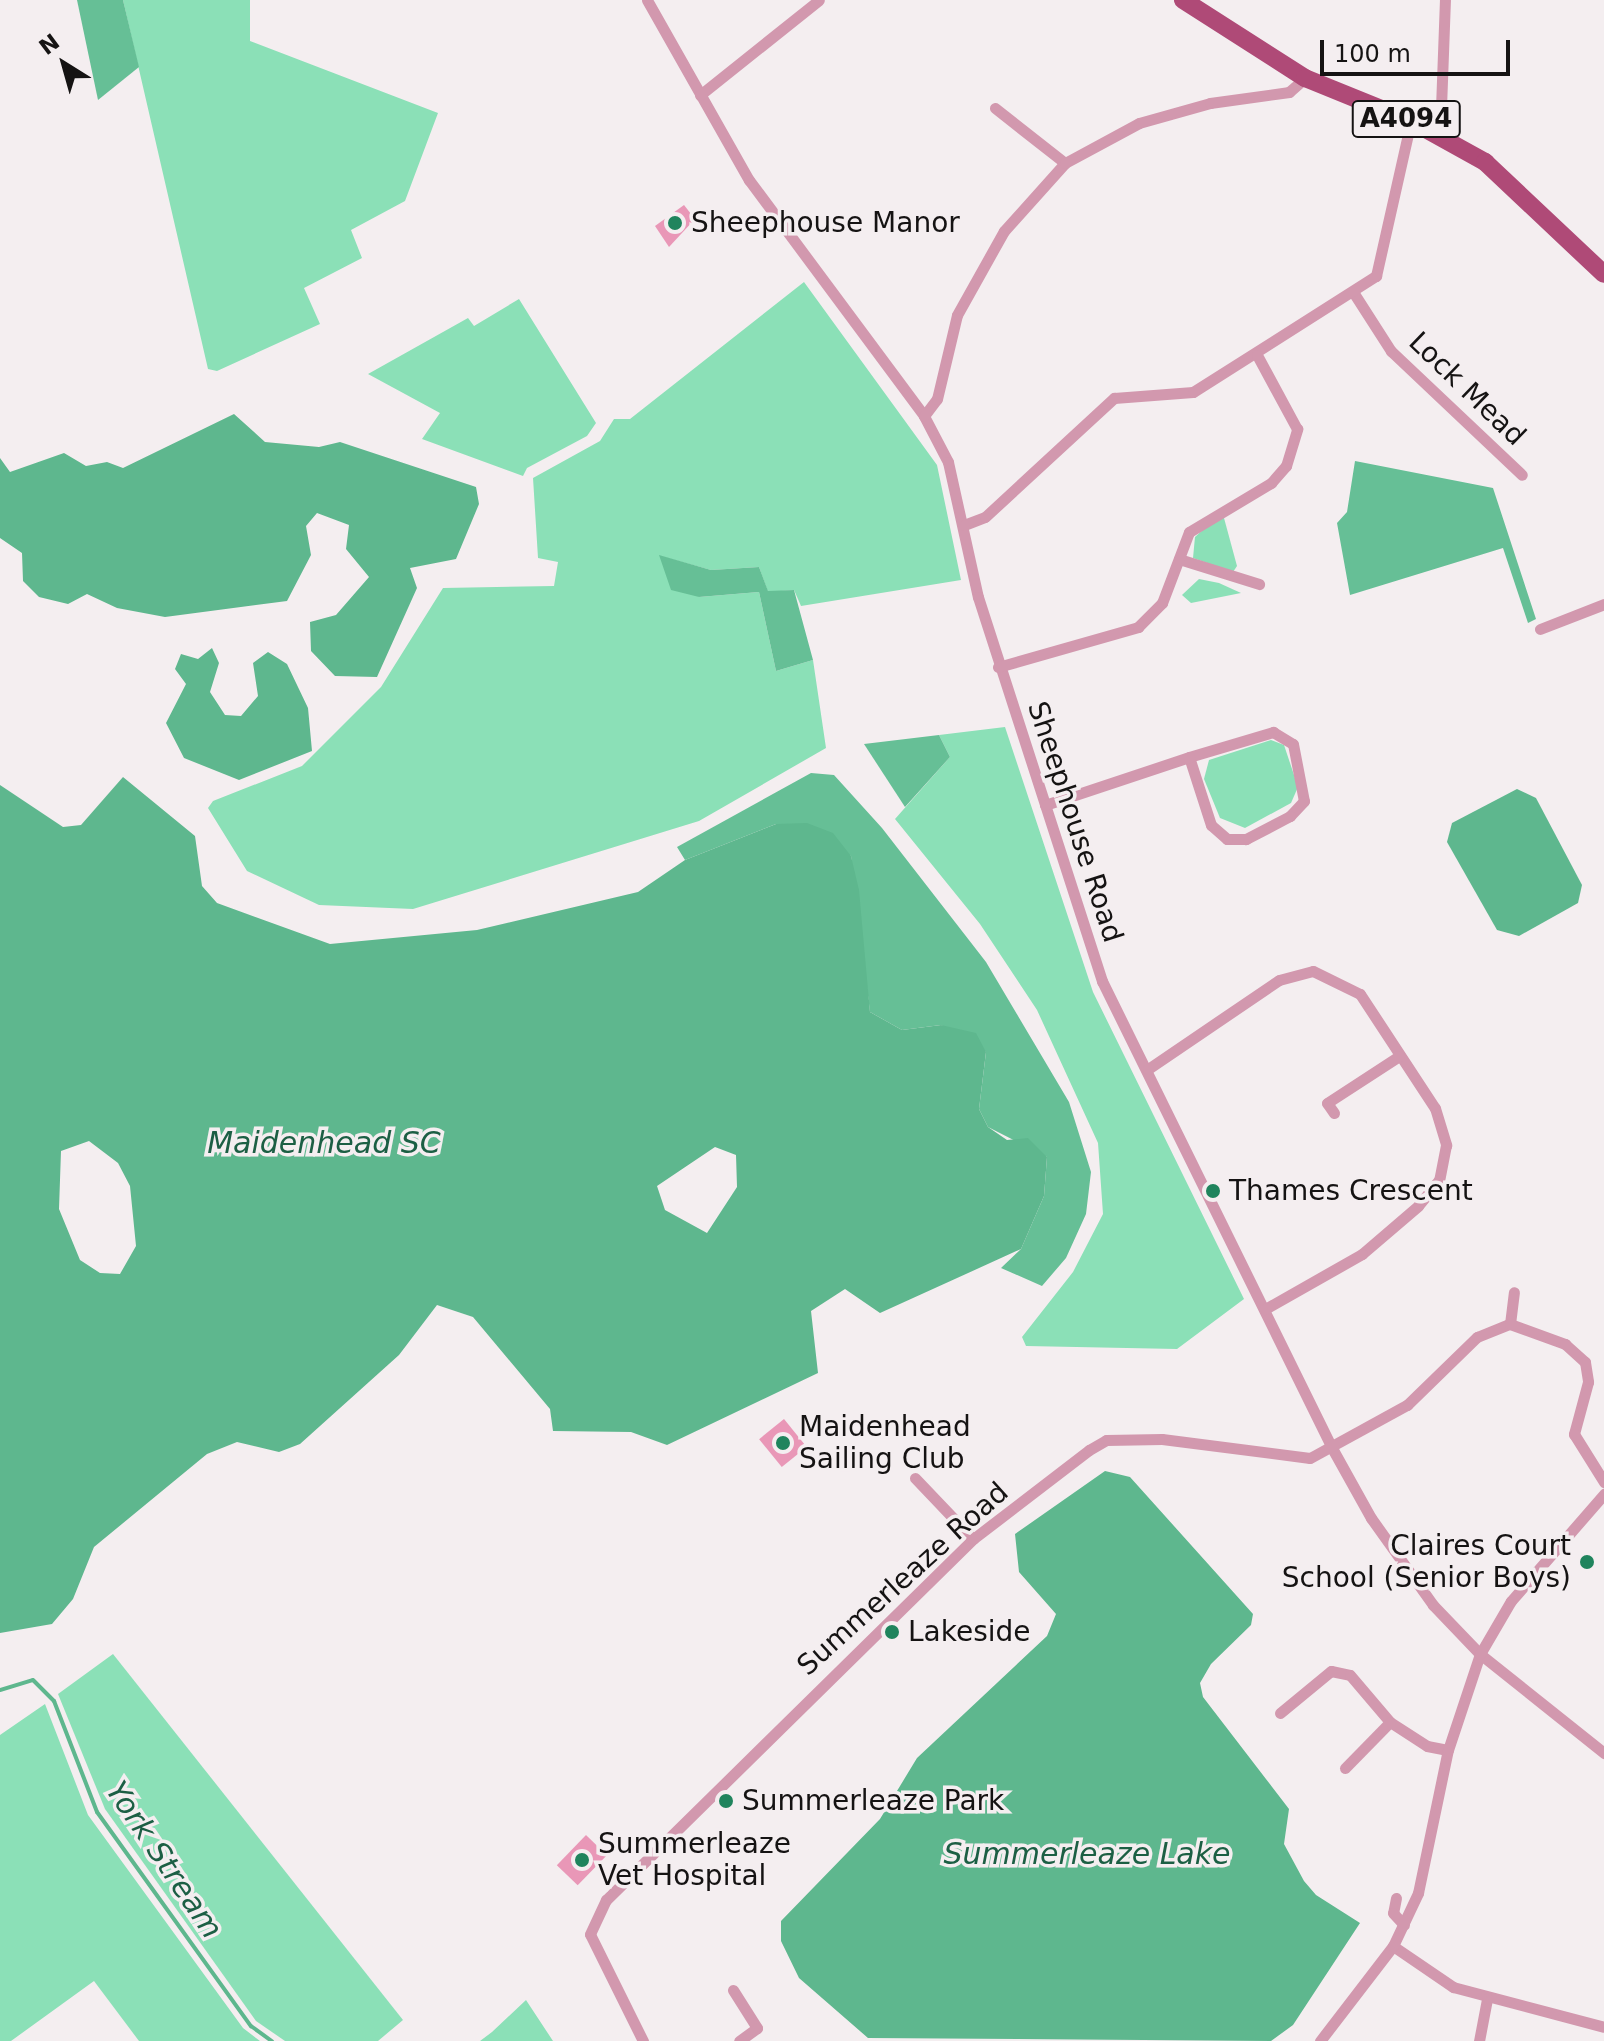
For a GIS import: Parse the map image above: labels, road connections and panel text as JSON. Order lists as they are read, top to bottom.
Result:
{
  "streets": {
    "main road": ["A4094"],
    "street": ["Lock Mead", "Sheephouse Road", "Summerleaze Road"]
  },
  "crossings": [
    ["Sheephouse Road", "Summerleaze Road"]
  ],
  "water": ["Maidenhead SC", "Summerleaze Lake", "York Stream"],
  "places": [
    "Sheephouse Manor",
    "Thames Crescent",
    "Maidenhead Sailing Club",
    "Claires Court School (Senior Boys)",
    "Lakeside",
    "Summerleaze Park",
    "Summerleaze Vet Hospital"
  ],
  "scale_bar": "100 m",
  "north": "top left"
}
